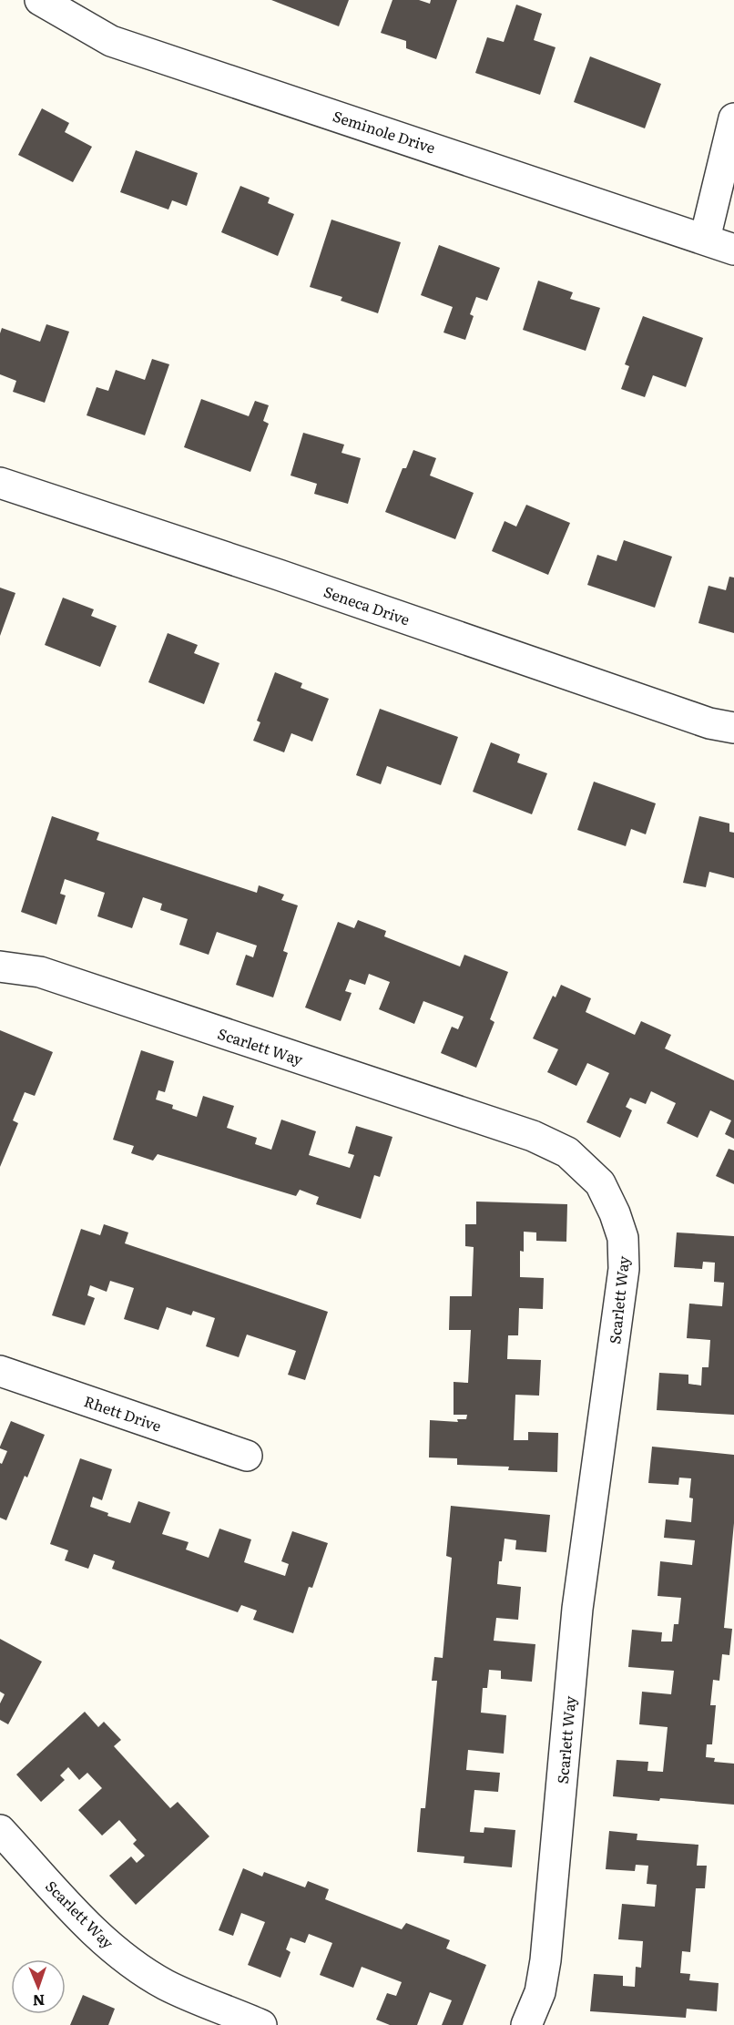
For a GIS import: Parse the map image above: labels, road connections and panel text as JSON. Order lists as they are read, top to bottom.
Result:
{
  "streets": {
    "street": [
      "Seminole Drive",
      "Seneca Drive",
      "Scarlett Way",
      "Rhett Drive"
    ]
  },
  "north": "bottom"
}
